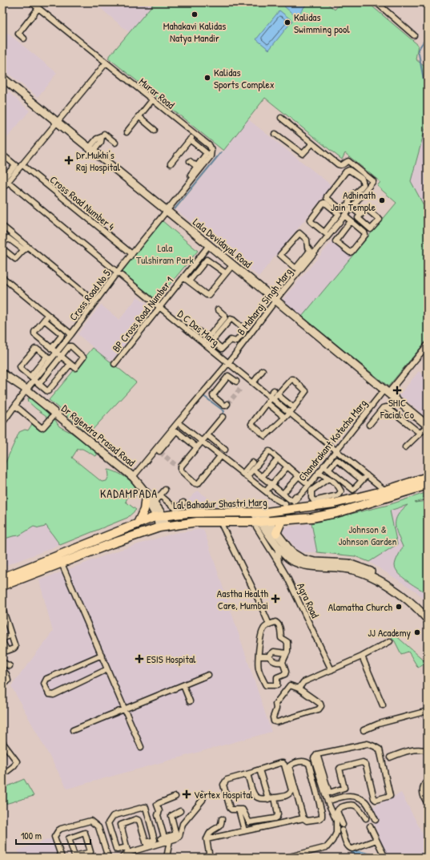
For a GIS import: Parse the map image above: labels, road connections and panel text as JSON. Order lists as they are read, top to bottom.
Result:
{
  "streets": {
    "main road": ["Lal Bahadur Shastri Marg"],
    "street": [
      "Murar Road",
      "Cross Road Number 4",
      "Lala Devidayal Road",
      "Cross Road No 5",
      "B Maharaj Singh Marg",
      "BP Cross Road Number 1",
      "D C Das Marg",
      "Dr Rajendra Prasad Road",
      "Chandrakant Kotecha Marg",
      "Agra Road"
    ]
  },
  "crossings": [
    ["Murar Road", "Lala Devidayal Road"],
    ["Murar Road", "Cross Road No 5"],
    ["Cross Road Number 4", "Cross Road No 5"],
    ["Lala Devidayal Road", "Cross Road No 5"],
    ["Lala Devidayal Road", "B Maharaj Singh Marg"],
    ["Lala Devidayal Road", "BP Cross Road Number 1"],
    ["Lala Devidayal Road", "Chandrakant Kotecha Marg"],
    ["Cross Road No 5", "D C Das Marg"],
    ["Cross Road No 5", "Dr Rajendra Prasad Road"],
    ["B Maharaj Singh Marg", "D C Das Marg"],
    ["B Maharaj Singh Marg", "Dr Rajendra Prasad Road"],
    ["BP Cross Road Number 1", "D C Das Marg"],
    ["D C Das Marg", "Chandrakant Kotecha Marg"],
    ["D C Das Marg", "Lal Bahadur Shastri Marg"],
    ["Dr Rajendra Prasad Road", "Lal Bahadur Shastri Marg"]
  ],
  "districts": ["KADAMPADA"],
  "parks": ["Lala Tulshiram Park", "Johnson & Johnson Garden"],
  "places": {
    "other": [
      "Mahakavi Kalidas Natya Mandir",
      "Kalidas Swimming pool",
      "Kalidas Sports Complex",
      "Adhinath Jain Temple",
      "Alamatha Church",
      "JJ Academy"
    ],
    "health": [
      "Dr.Mukhi's Raj Hospital",
      "SHIC Facial Co",
      "Aastha Health Care, Mumbai",
      "ESIS Hospital",
      "Vertex Hospital"
    ]
  },
  "scale_bar": "100 m"
}
